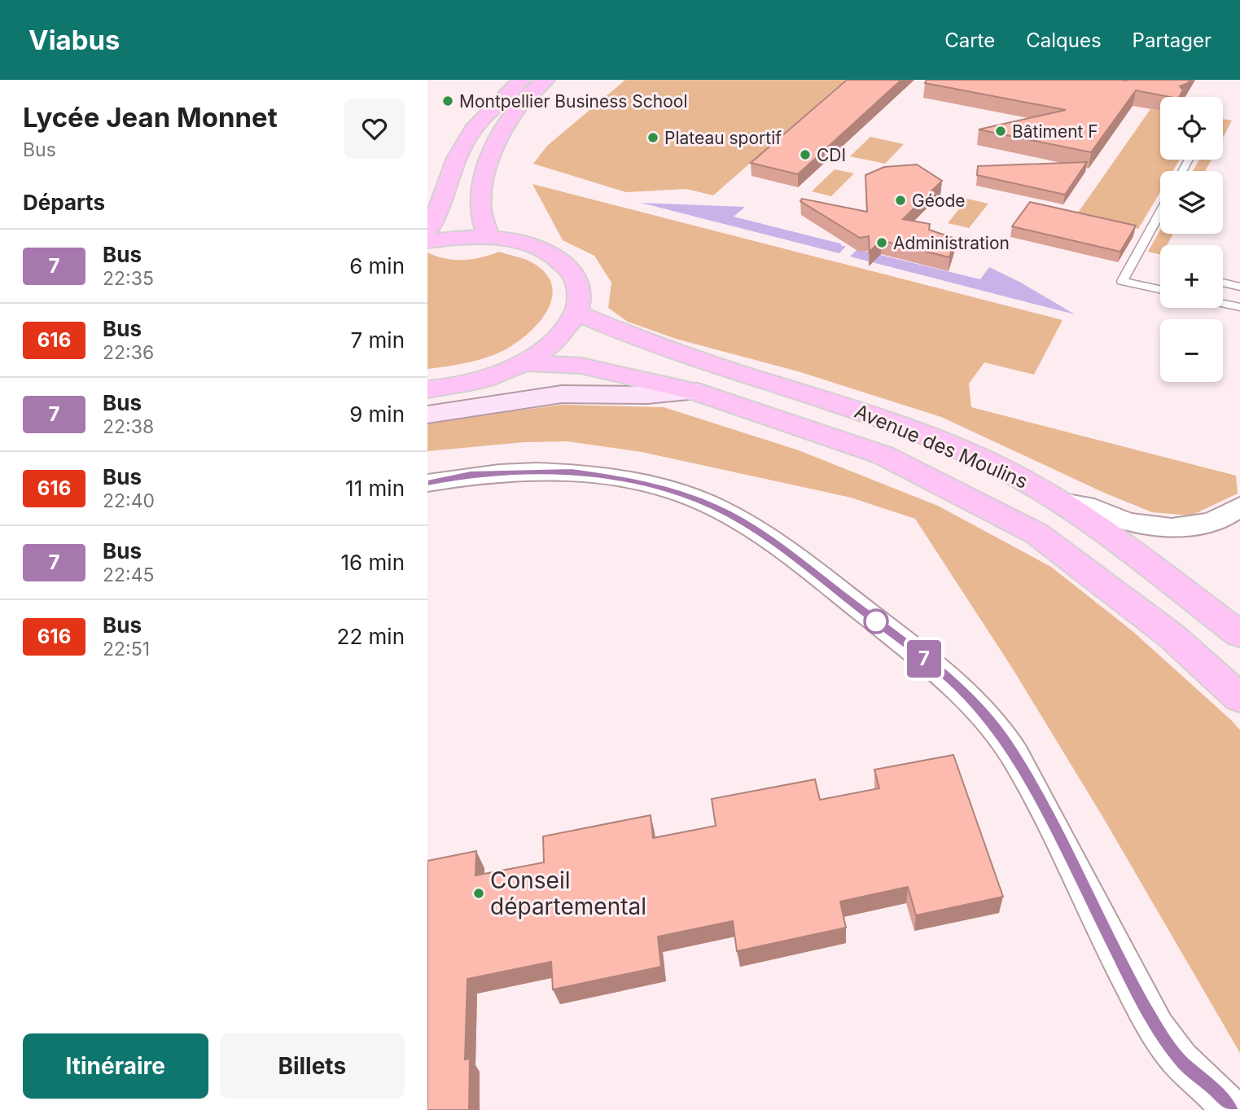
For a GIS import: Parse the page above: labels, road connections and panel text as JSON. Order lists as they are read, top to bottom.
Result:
{
  "streets": {
    "main road": ["Avenue des Moulins"]
  },
  "places": [
    "Montpellier Business School",
    "Bâtiment F",
    "Plateau sportif",
    "CDI",
    "Géode",
    "Administration",
    "Conseil départemental"
  ],
  "lines": ["bus line 7"],
  "page": {
    "header": "Viabus",
    "nav": ["Carte", "Calques", "Partager"],
    "heading": [
      ["Lycée Jean Monnet", "Bus"],
      "Départs"
    ],
    "on_map": "7",
    "map_buttons": ["+", "−"],
    "list": [
      {
        "mark": "7",
        "name": "Bus",
        "note": "22:35",
        "value": "6 min"
      },
      {
        "mark": "616",
        "name": "Bus",
        "note": "22:36",
        "value": "7 min"
      },
      {
        "mark": "7",
        "name": "Bus",
        "note": "22:38",
        "value": "9 min"
      },
      {
        "mark": "616",
        "name": "Bus",
        "note": "22:40",
        "value": "11 min"
      },
      {
        "mark": "7",
        "name": "Bus",
        "note": "22:45",
        "value": "16 min"
      },
      {
        "mark": "616",
        "name": "Bus",
        "note": "22:51",
        "value": "22 min"
      }
    ],
    "buttons": ["Itinéraire", "Billets"]
  }
}
